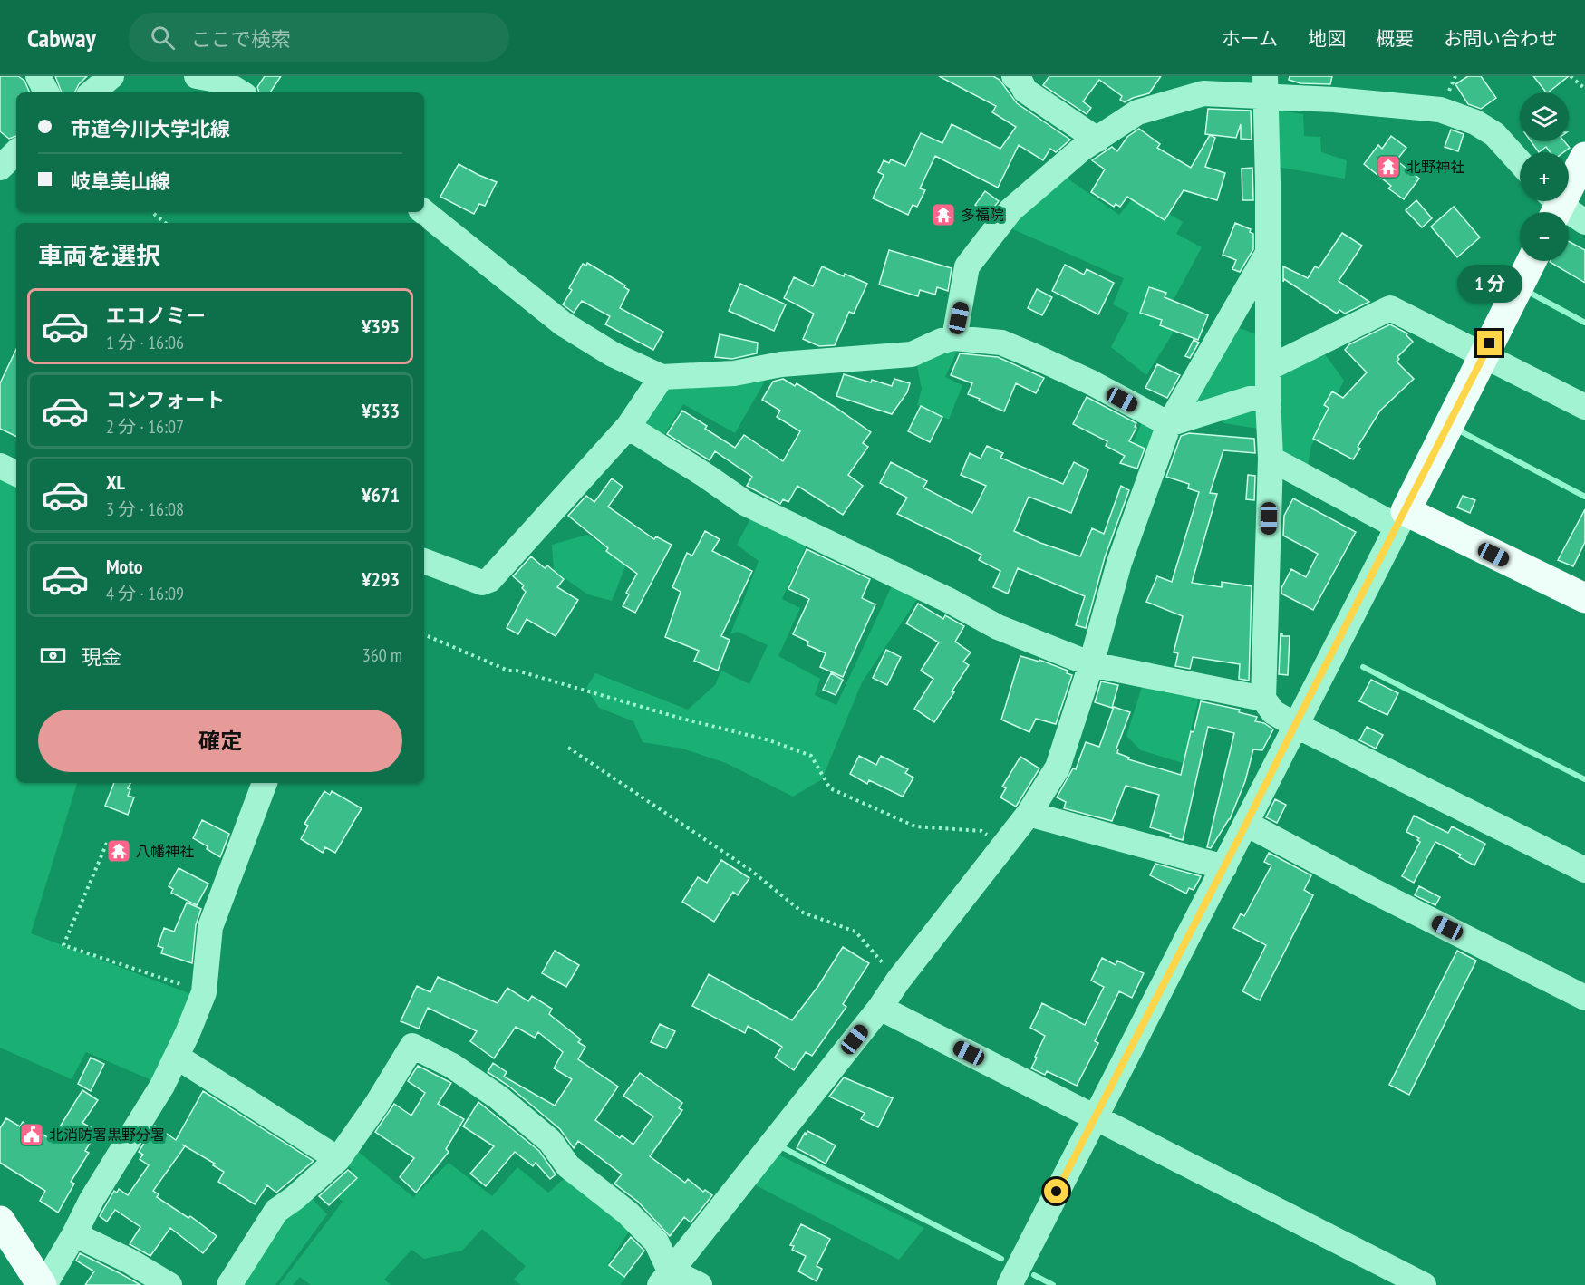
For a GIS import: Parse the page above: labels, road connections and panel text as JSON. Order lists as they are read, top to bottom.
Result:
{
  "places": {
    "temple": ["北野神社", "多福院", "八幡神社"],
    "public building": ["北消防署黒野分署"]
  },
  "page": {
    "header": "Cabway",
    "search": "ここで検索",
    "nav": [
      "ホーム",
      "地図",
      "概要",
      "お問い合わせ"
    ],
    "map_buttons": ["+", "−"],
    "banner": ["市道今川大学北線", "岐阜美山線"],
    "heading": "車両を選択",
    "bubble": "1 分",
    "list": [
      {
        "name": "エコノミー",
        "note": "1 分 · 16:06",
        "value": "¥395"
      },
      {
        "name": "コンフォート",
        "note": "2 分 · 16:07",
        "value": "¥533"
      },
      {
        "name": "XL",
        "note": "3 分 · 16:08",
        "value": "¥671"
      },
      {
        "name": "Moto",
        "note": "4 分 · 16:09",
        "value": "¥293"
      }
    ],
    "pay": ["現金", "360 m"],
    "buttons": "確定"
  }
}
